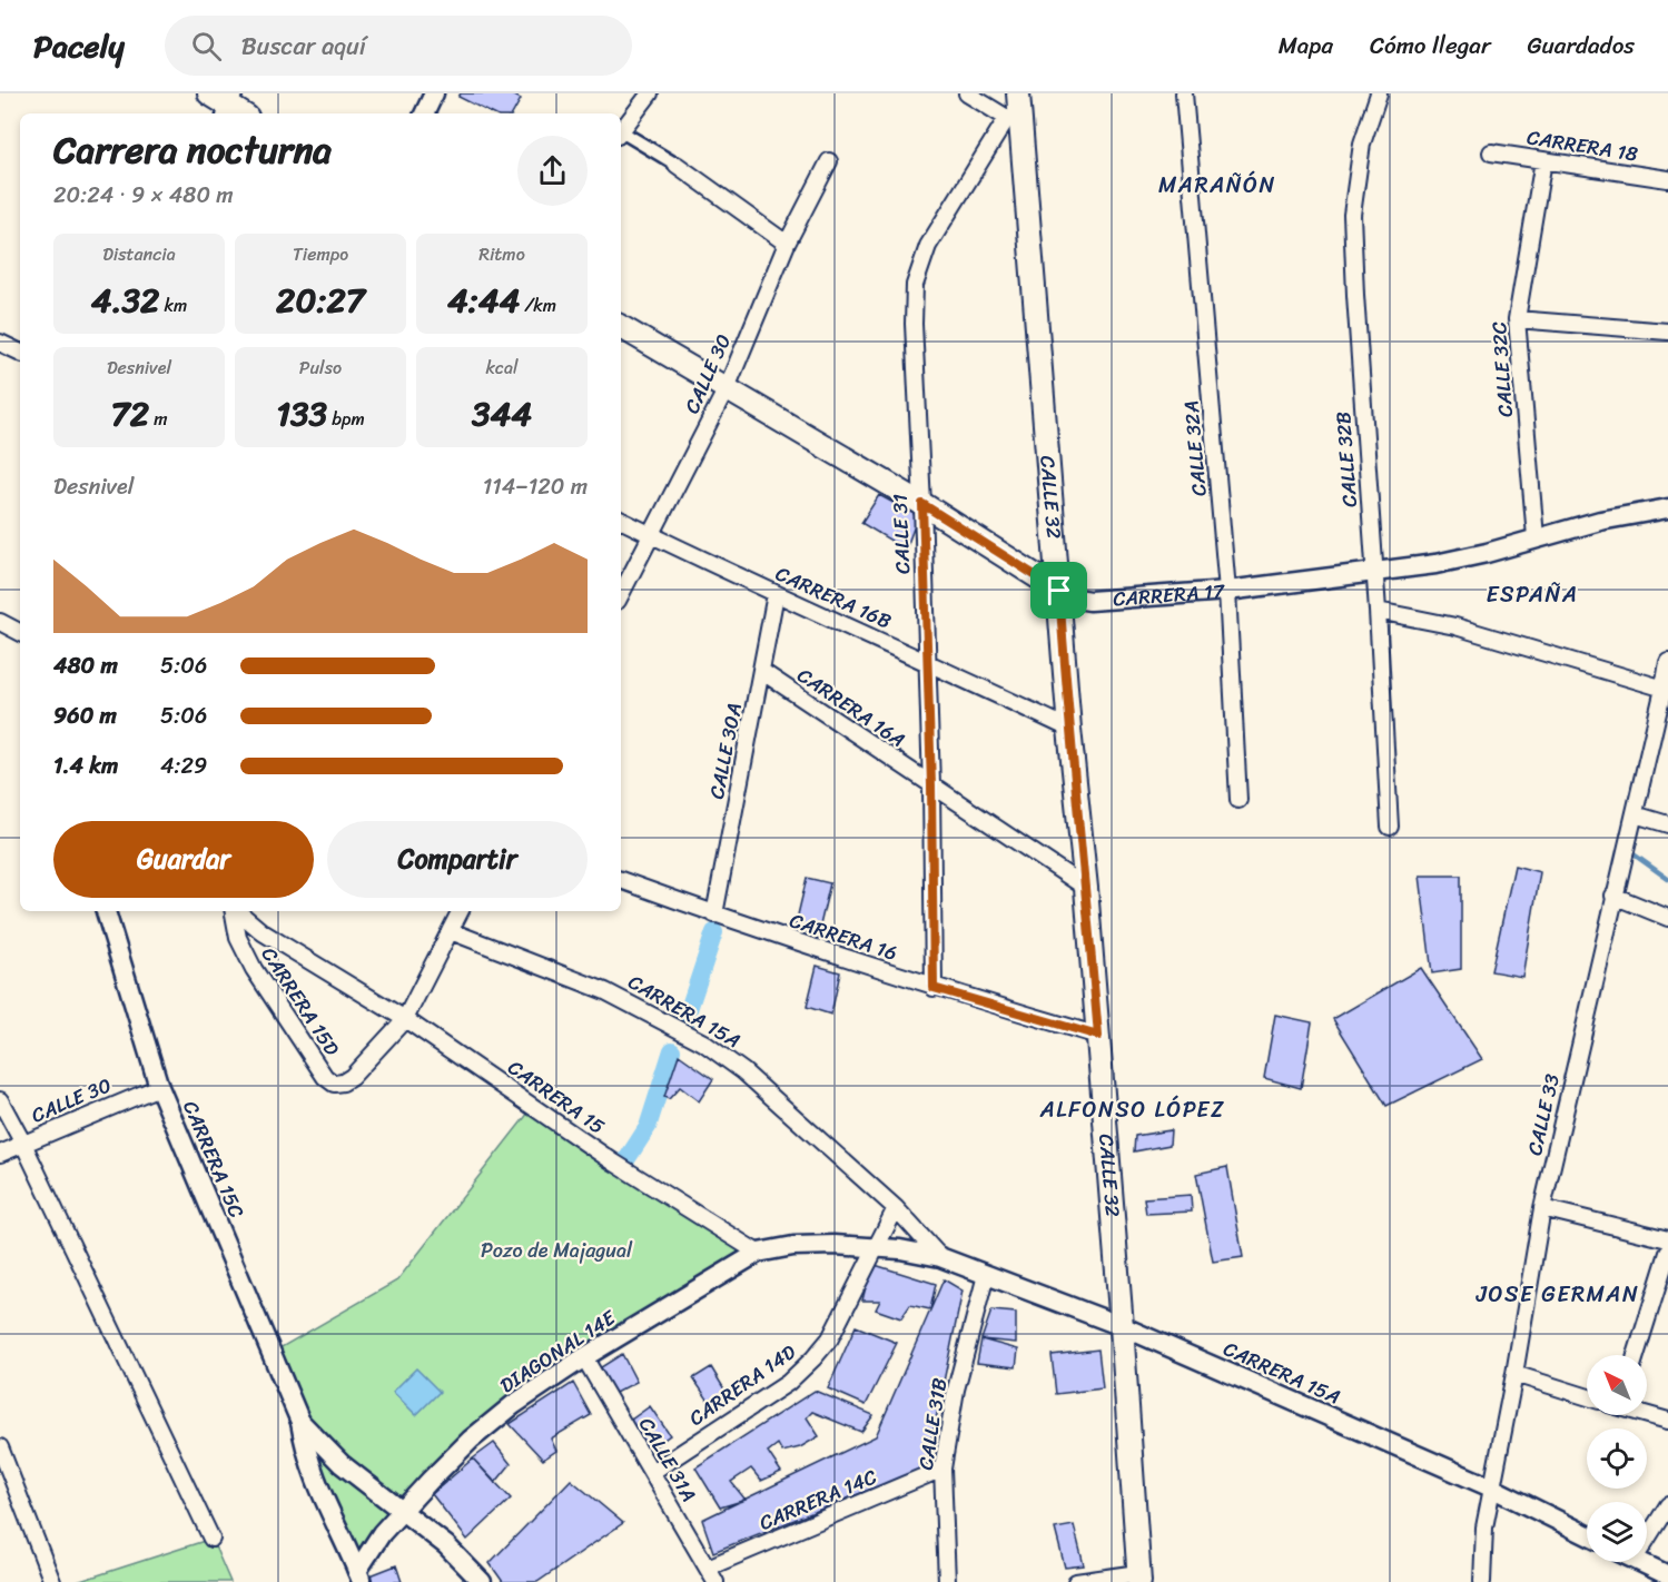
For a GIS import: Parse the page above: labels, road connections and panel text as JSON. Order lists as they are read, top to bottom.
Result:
{
  "streets": {
    "main road": ["CALLE 32", "CARRERA 17"],
    "street": [
      "CARRERA 18",
      "CALLE 32C",
      "CALLE 30",
      "CALLE 32A",
      "CALLE 32B",
      "CALLE 31",
      "CARRERA 16B",
      "CARRERA 16A",
      "CALLE 30A",
      "CARRERA 16",
      "CARRERA 15D",
      "CARRERA 15A",
      "CARRERA 15",
      "CALLE 33",
      "CARRERA 15C",
      "DIAGONAL 14E",
      "CARRERA 14D",
      "CALLE 31B",
      "CALLE 31A",
      "CARRERA 14C"
    ]
  },
  "crossings": [
    ["CARRERA 18", "CALLE 32C"],
    ["CALLE 32C", "CARRERA 17"],
    ["CALLE 30", "CARRERA 17"],
    ["CALLE 30", "CARRERA 16B"],
    ["CALLE 30", "CARRERA 15C"],
    ["CALLE 32A", "CARRERA 17"],
    ["CALLE 32B", "CARRERA 17"],
    ["CALLE 32", "CALLE 31"],
    ["CALLE 32", "CARRERA 17"],
    ["CALLE 32", "CARRERA 16B"],
    ["CALLE 32", "CARRERA 16A"],
    ["CALLE 32", "CARRERA 16"],
    ["CALLE 32", "CARRERA 15A"],
    ["CALLE 31", "CARRERA 17"],
    ["CALLE 31", "CARRERA 16B"],
    ["CALLE 31", "CARRERA 16A"],
    ["CALLE 31", "CARRERA 16"],
    ["CARRERA 16B", "CALLE 30A"],
    ["CARRERA 16A", "CALLE 30A"],
    ["CALLE 30A", "CARRERA 16"],
    ["CARRERA 15D", "CARRERA 15"],
    ["CARRERA 15A", "CALLE 33"],
    ["CARRERA 15A", "CARRERA 14D"],
    ["CARRERA 15A", "CALLE 31B"],
    ["CARRERA 15", "DIAGONAL 14E"],
    ["CARRERA 15C", "DIAGONAL 14E"],
    ["DIAGONAL 14E", "CALLE 31A"],
    ["CARRERA 14D", "CALLE 31A"],
    ["CALLE 31B", "CARRERA 14C"],
    ["CALLE 31A", "CARRERA 14C"]
  ],
  "districts": [
    "MARAÑÓN",
    "ESPAÑA",
    "ALFONSO LÓPEZ",
    "JOSE GERMAN"
  ],
  "parks": ["Pozo de Majagual"],
  "north": "top left",
  "page": {
    "header": "Pacely",
    "search": "Buscar aquí",
    "nav": ["Mapa", "Cómo llegar", "Guardados"],
    "heading": ["Carrera nocturna", "20:24 · 9 × 480 m"],
    "stats": [
      ["Distancia", "4.32 km"],
      ["Tiempo", "20:27"],
      ["Ritmo", "4:44 /km"],
      ["Desnivel", "72 m"],
      ["Pulso", "133 bpm"],
      ["kcal", "344"]
    ],
    "chart": ["Desnivel", "114–120 m"],
    "list": [
      {
        "name": "480 m",
        "note": "5:06"
      },
      {
        "name": "960 m",
        "note": "5:06"
      },
      {
        "name": "1.4 km",
        "note": "4:29"
      }
    ],
    "buttons": ["Guardar", "Compartir"]
  }
}
